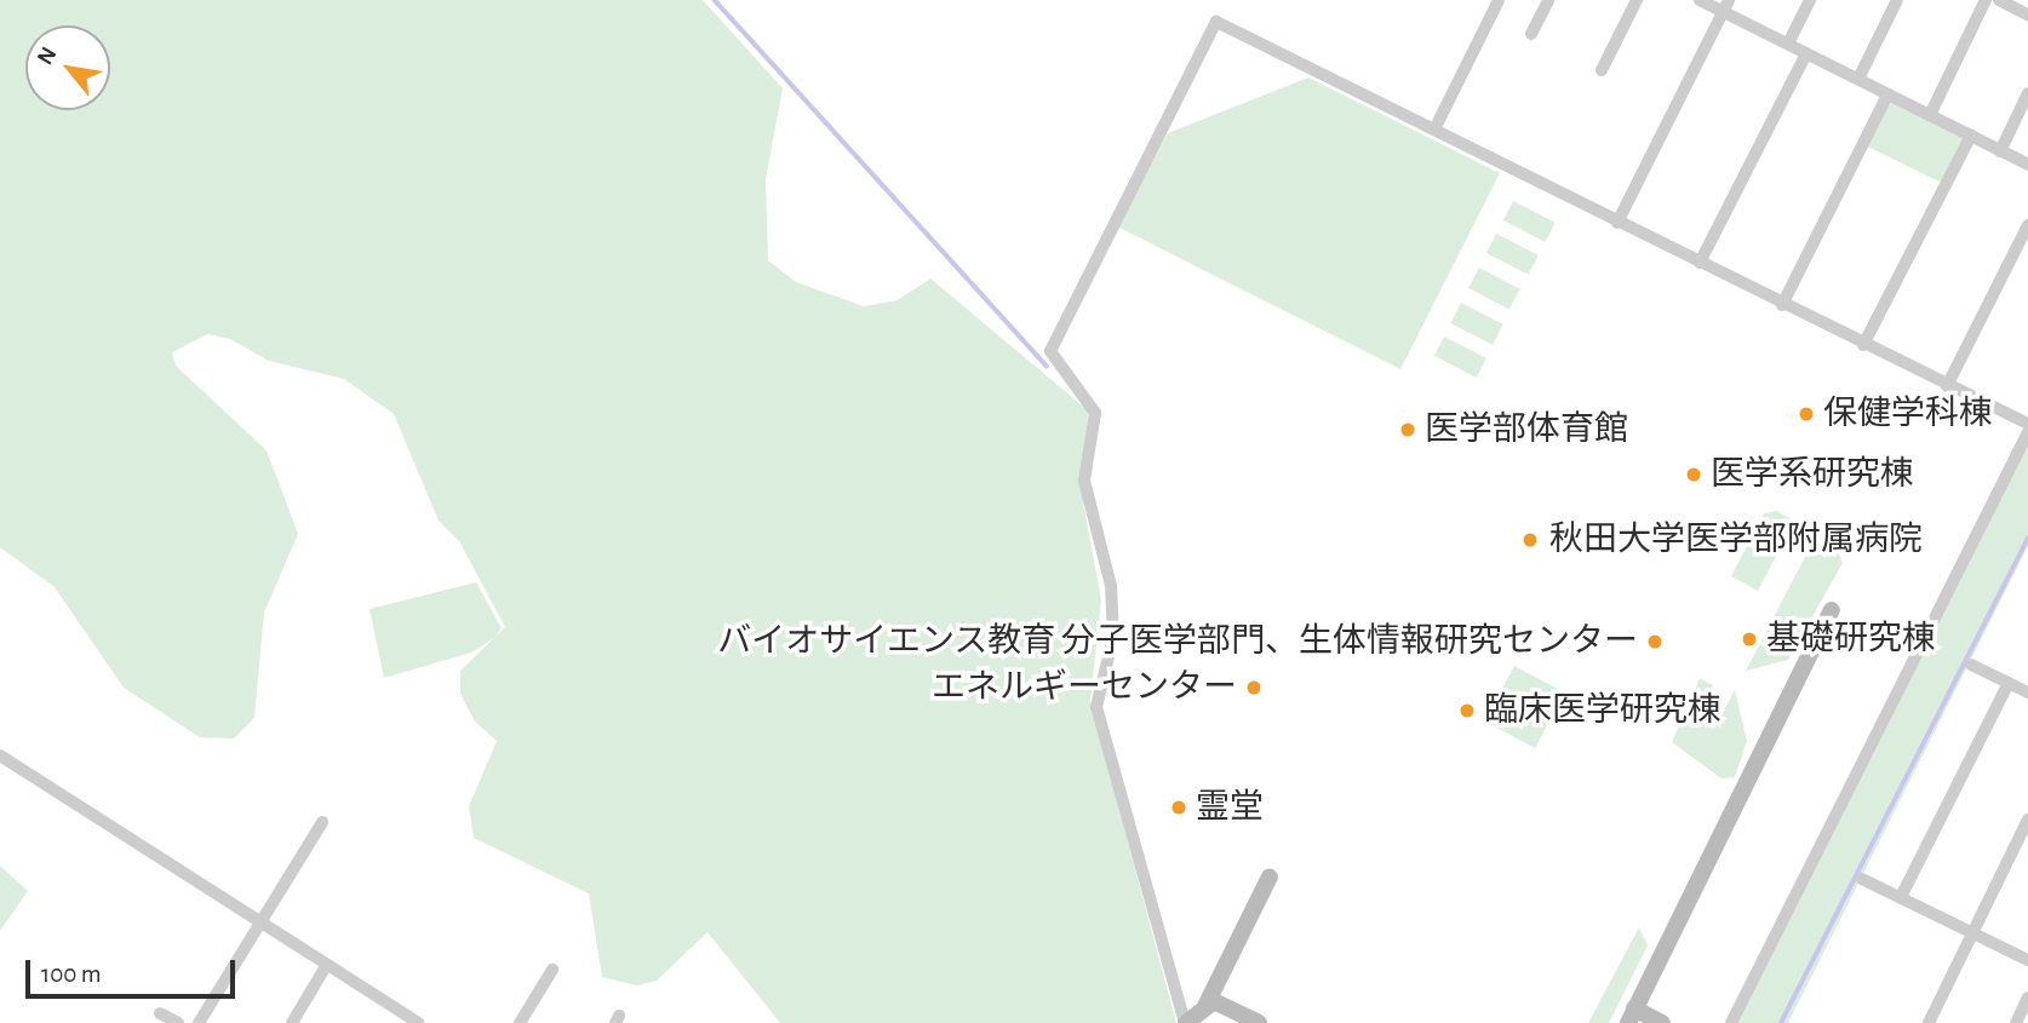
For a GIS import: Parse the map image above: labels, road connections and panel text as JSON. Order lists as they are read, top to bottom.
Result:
{
  "places": [
    "保健学科棟",
    "医学部体育館",
    "医学系研究棟",
    "秋田大学医学部附属病院",
    "基礎研究棟",
    "バイオサイエンス教育 分子医学部門、生体情報研究センター",
    "エネルギーセンター",
    "臨床医学研究棟",
    "霊堂"
  ],
  "scale_bar": "100 m",
  "north": "top left"
}
